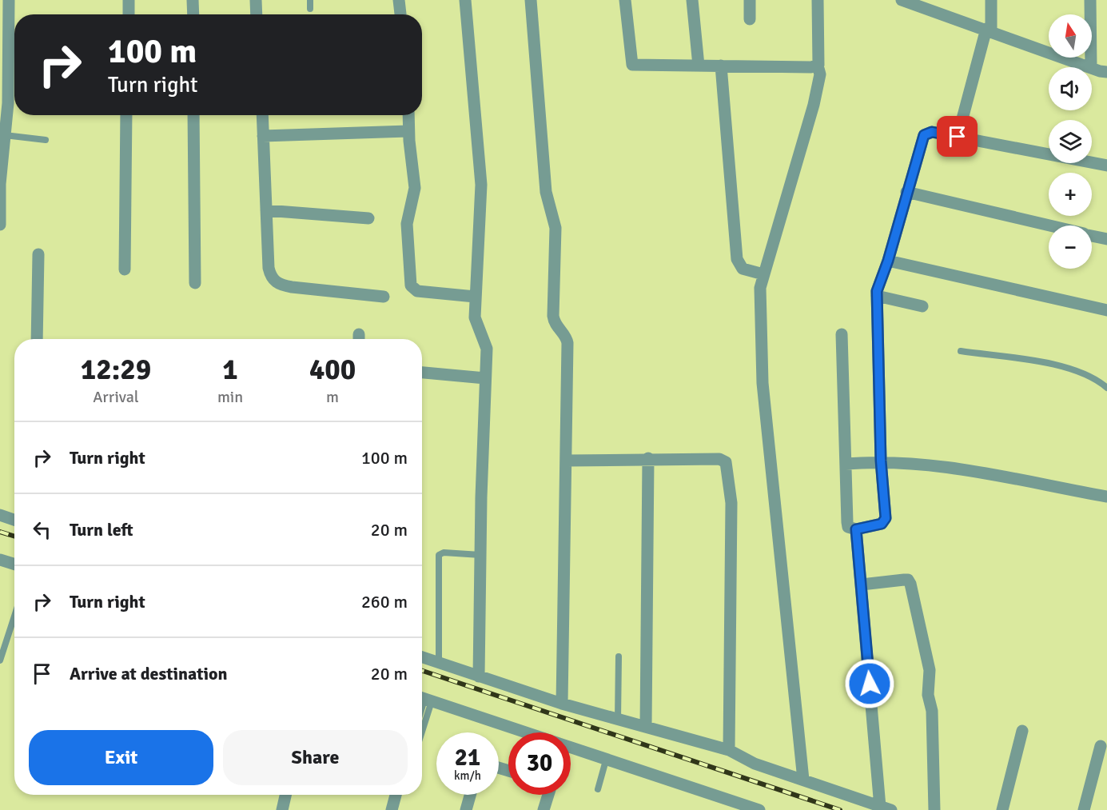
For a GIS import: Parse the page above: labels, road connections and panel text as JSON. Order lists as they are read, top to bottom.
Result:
{
  "north": "top",
  "page": {
    "map_buttons": ["+", "−"],
    "turn": ["100 m", "Turn right"],
    "eta": [
      "12:29",
      "Arrival",
      "1",
      "min",
      "400",
      "m"
    ],
    "list": [
      {
        "name": "Turn right",
        "value": "100 m"
      },
      {
        "name": "Turn left",
        "value": "20 m"
      },
      {
        "name": "Turn right",
        "value": "260 m"
      },
      {
        "name": "Arrive at destination",
        "value": "20 m"
      }
    ],
    "buttons": ["Exit", "Share"],
    "speed": "21 km/h",
    "limit": "30"
  }
}
